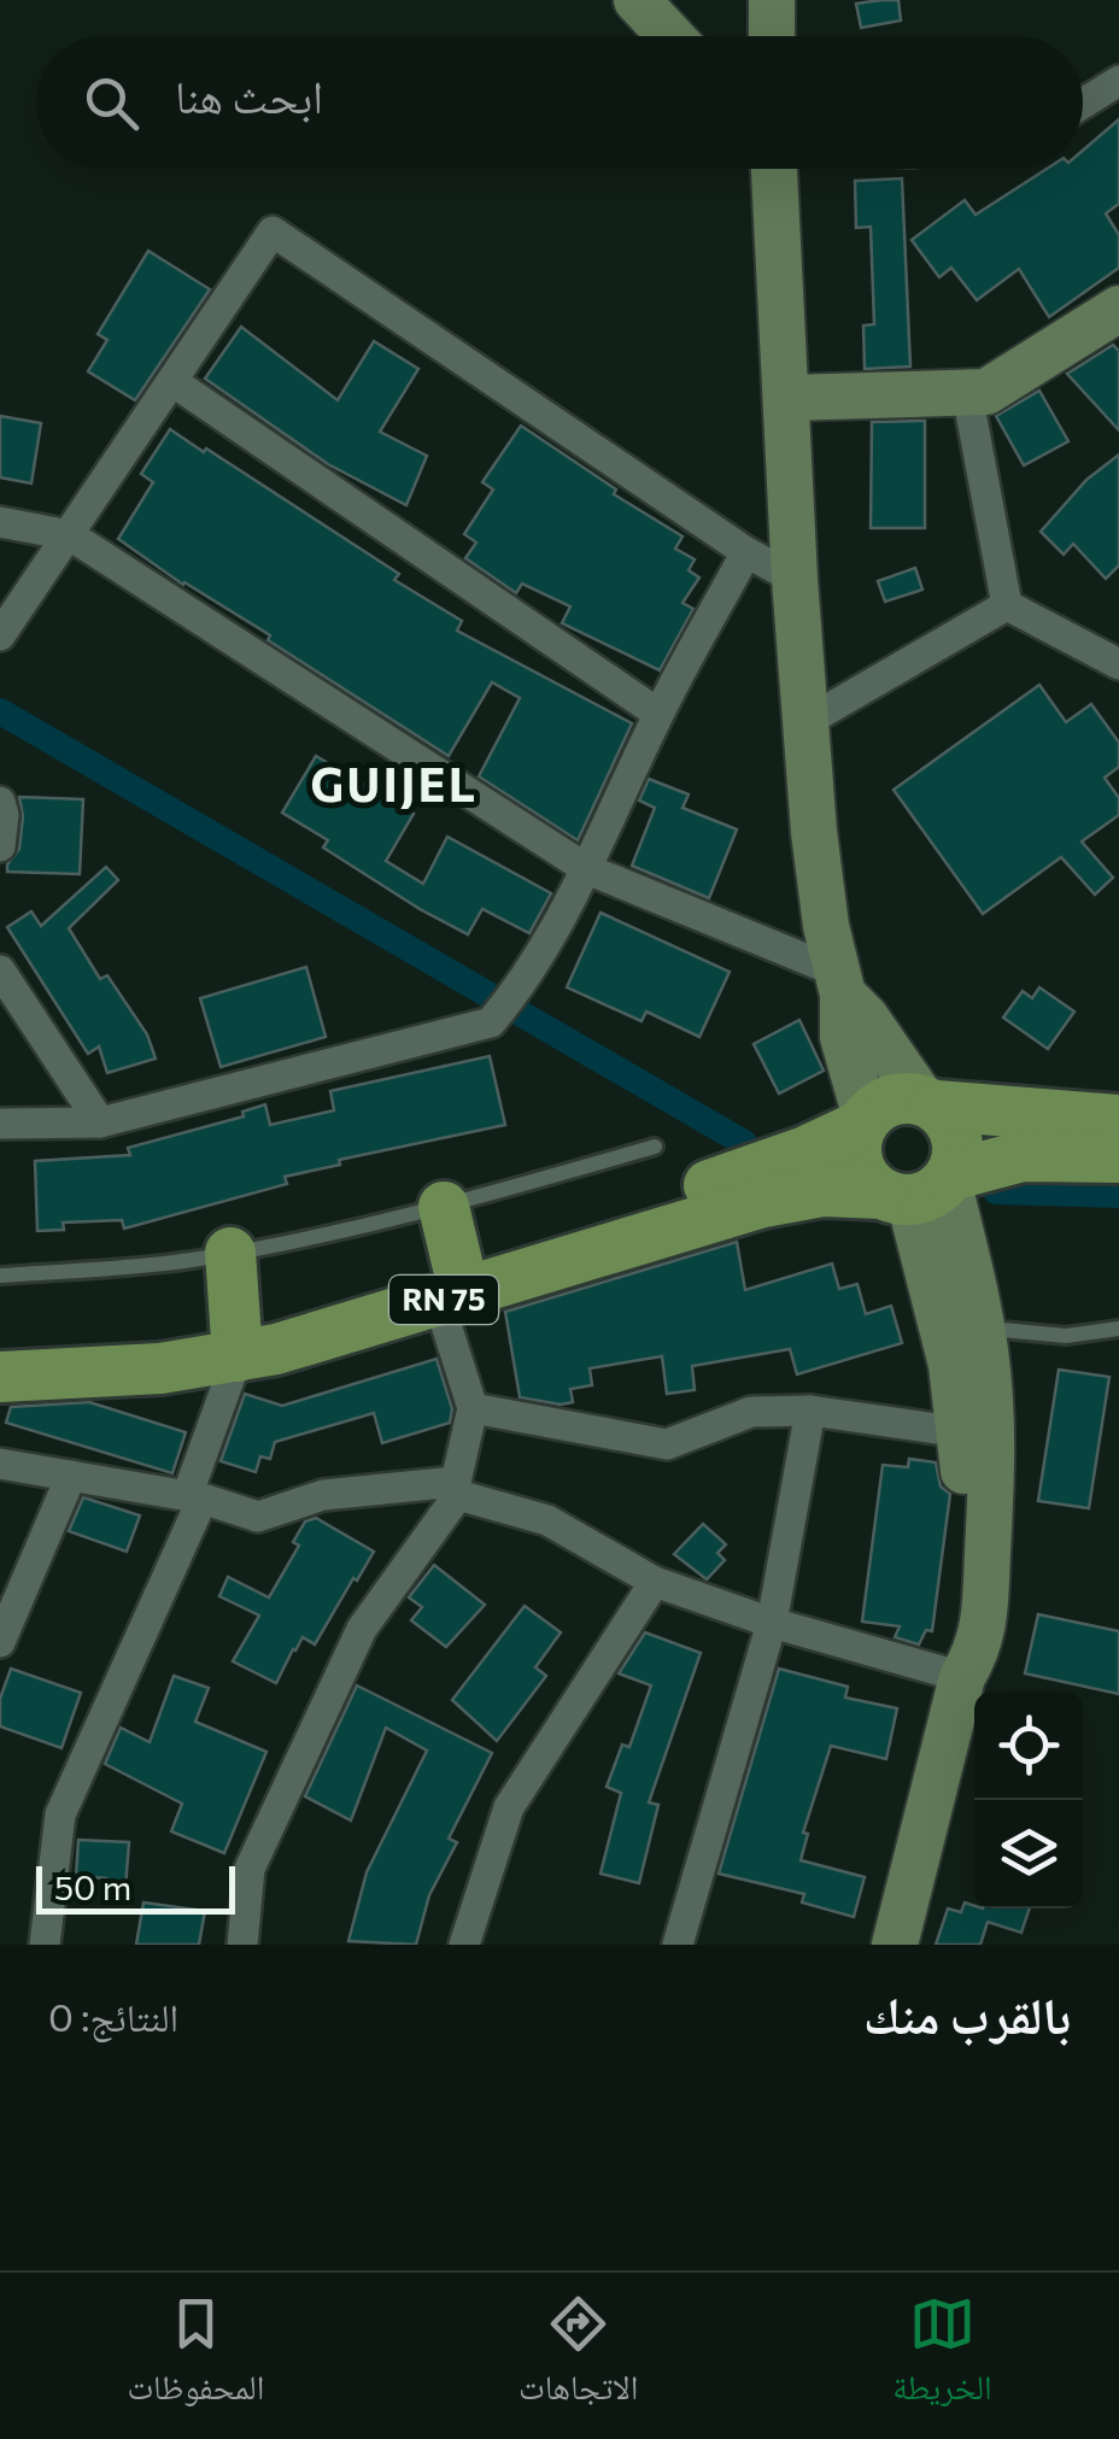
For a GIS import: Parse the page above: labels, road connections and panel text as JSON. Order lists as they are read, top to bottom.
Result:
{
  "streets": {
    "main road": ["RN 75"]
  },
  "districts": ["GUIJEL"],
  "scale_bar": "50 m",
  "page": {
    "search": "ابحث هنا",
    "scale": "50 m",
    "heading": ["بالقرب منك", "النتائج: 0"],
    "nav": ["الخريطة", "الاتجاهات", "المحفوظات"]
  }
}
